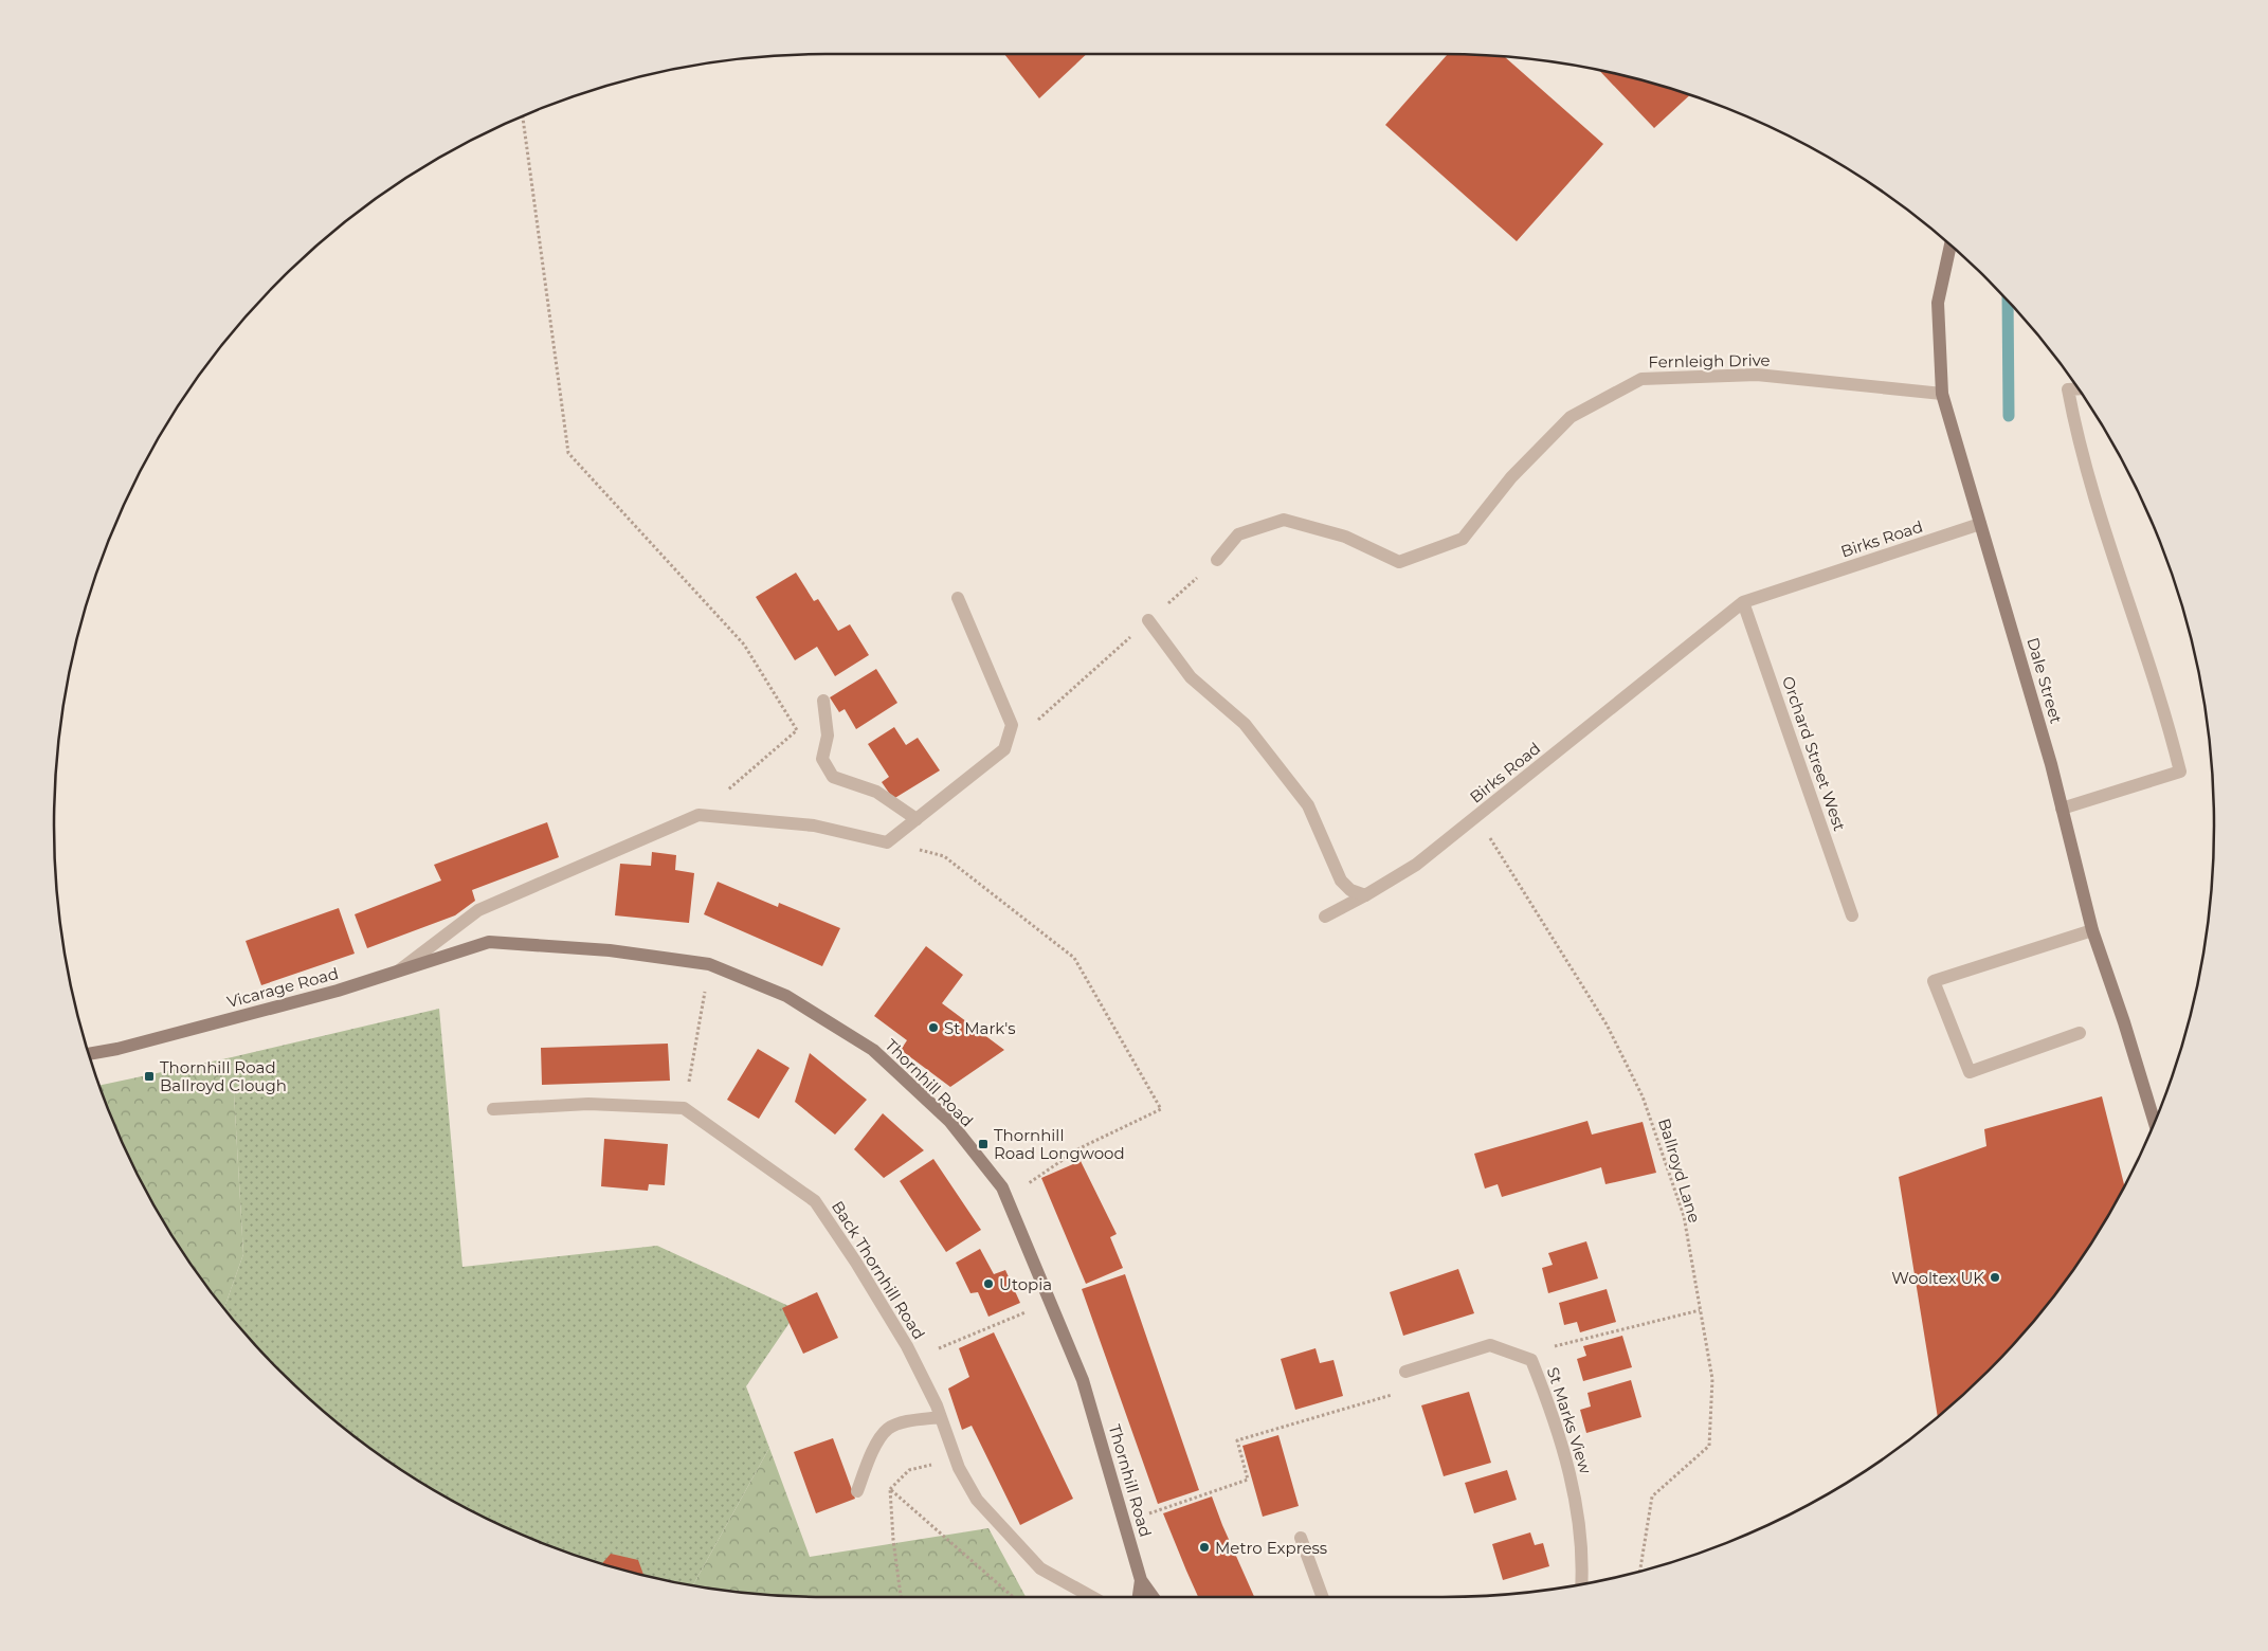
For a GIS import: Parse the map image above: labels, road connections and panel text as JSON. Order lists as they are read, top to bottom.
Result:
{
  "streets": {
    "street": [
      "Fernleigh Drive",
      "Birks Road",
      "Dale Street",
      "Orchard Street West",
      "Vicarage Road",
      "Thornhill Road",
      "Back Thornhill Road",
      "St Marks View"
    ],
    "path": ["Ballroyd Lane"]
  },
  "crossings": [
    ["Fernleigh Drive", "Dale Street"],
    ["Birks Road", "Dale Street"],
    ["Birks Road", "Orchard Street West"],
    ["Birks Road", "Ballroyd Lane"],
    ["Vicarage Road", "Thornhill Road"]
  ],
  "places": {
    "other": [
      "St Mark's",
      "Wooltex UK",
      "Utopia",
      "Metro Express"
    ],
    "transit": ["Thornhill Road Ballroyd Clough", "Thornhill Road Longwood"]
  }
}
